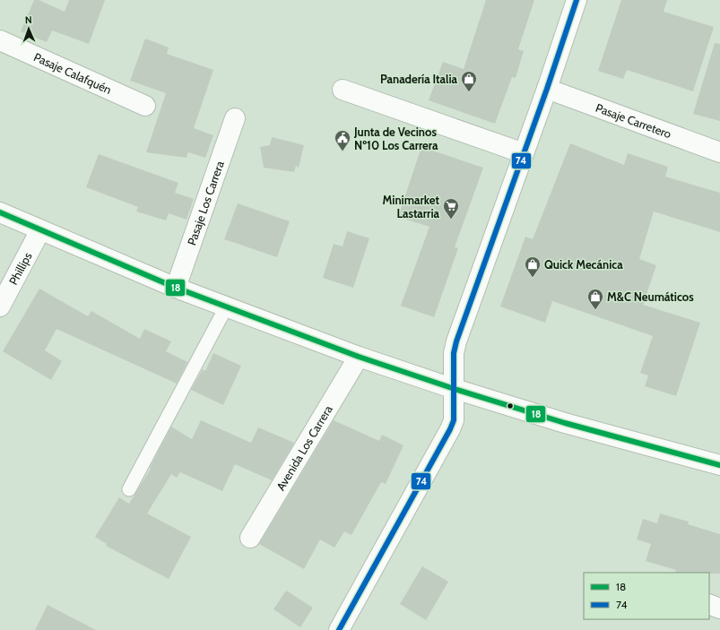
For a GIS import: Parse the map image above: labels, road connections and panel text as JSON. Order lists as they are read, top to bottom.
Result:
{
  "streets": {
    "street": [
      "Pasaje Calafquén",
      "Pasaje Carretero",
      "Pasaje Los Carrera",
      "Phillips",
      "Avenida Los Carrera"
    ]
  },
  "places": {
    "shop": ["Panadería Italia", "Quick Mecánica", "M&C Neumáticos"],
    "public building": ["Junta de Vecinos Nº10 Los Carrera"],
    "supermarket": ["Minimarket Lastarria"]
  },
  "lines": ["transit line 74", "transit line 18"],
  "legend": ["18", "74"],
  "north": "top"
}
